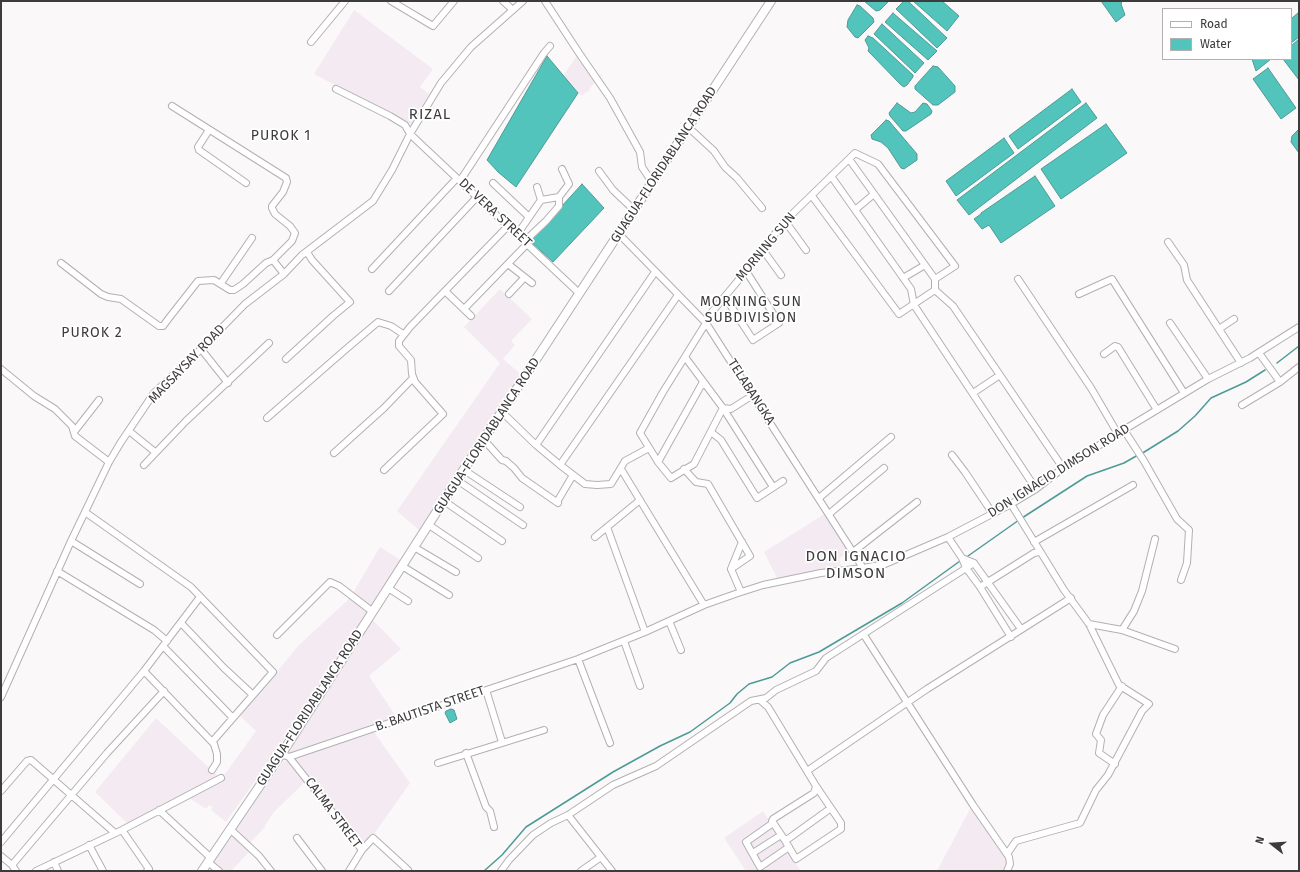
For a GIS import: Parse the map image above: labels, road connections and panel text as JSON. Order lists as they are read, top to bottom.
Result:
{
  "streets": {
    "main road": ["GUAGUA-FLORIDABLANCA ROAD"],
    "street": [
      "DE VERA STREET",
      "MORNING SUN",
      "MAGSAYSAY ROAD",
      "TELABANGKA",
      "DON IGNACIO DIMSON ROAD",
      "B. BAUTISTA STREET",
      "CALMA STREET"
    ]
  },
  "crossings": [
    ["GUAGUA-FLORIDABLANCA ROAD", "DE VERA STREET"],
    ["GUAGUA-FLORIDABLANCA ROAD", "TELABANGKA"],
    ["DE VERA STREET", "MAGSAYSAY ROAD"],
    ["MORNING SUN", "TELABANGKA"],
    ["TELABANGKA", "DON IGNACIO DIMSON ROAD"],
    ["DON IGNACIO DIMSON ROAD", "B. BAUTISTA STREET"],
    ["B. BAUTISTA STREET", "CALMA STREET"]
  ],
  "districts": [
    "RIZAL",
    "PUROK 1",
    "MORNING SUN SUBDIVISION",
    "PUROK 2",
    "DON IGNACIO DIMSON"
  ],
  "legend": ["Road", "Water"],
  "north": "left"
}
